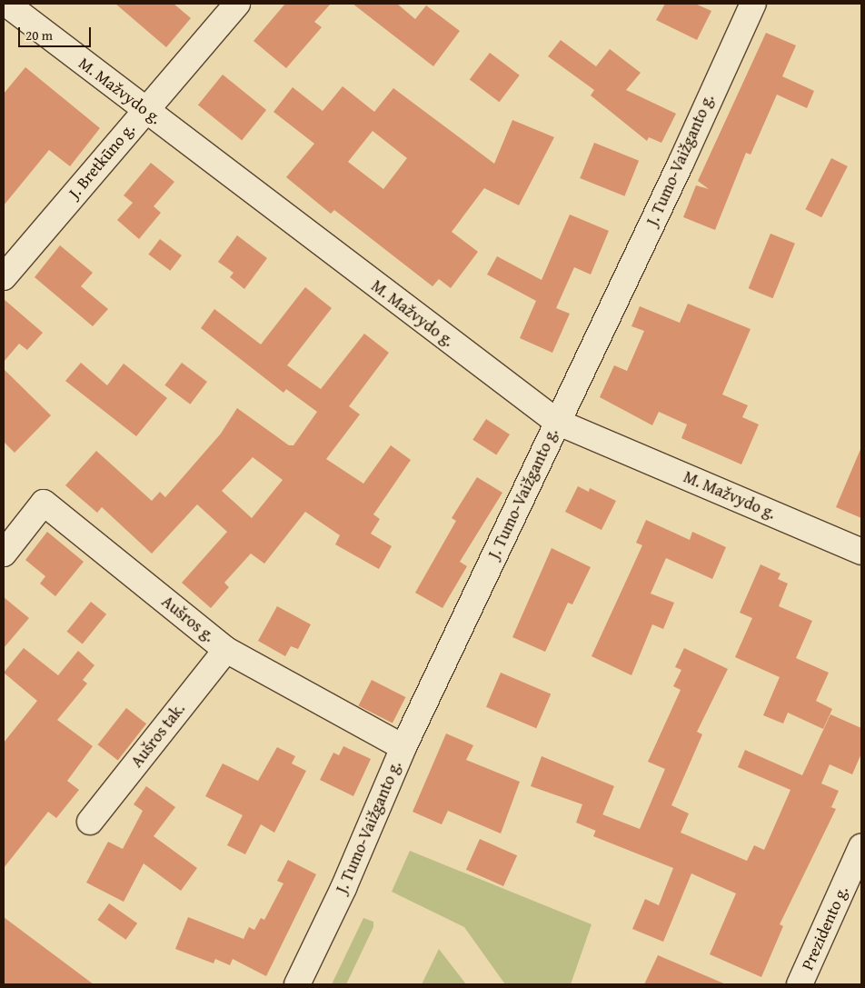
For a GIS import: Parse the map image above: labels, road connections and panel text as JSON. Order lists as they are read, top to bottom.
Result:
{
  "streets": {
    "street": [
      "M. Mažvydo g.",
      "J. Tumo-Vaižganto g.",
      "J. Bretkūno g.",
      "Aušros g.",
      "Aušros tak.",
      "Prezidento g."
    ]
  },
  "crossings": [
    ["M. Mažvydo g.", "J. Tumo-Vaižganto g."],
    ["M. Mažvydo g.", "J. Bretkūno g."],
    ["J. Tumo-Vaižganto g.", "Aušros g."],
    ["Aušros g.", "Aušros tak."]
  ],
  "scale_bar": "20 m"
}
